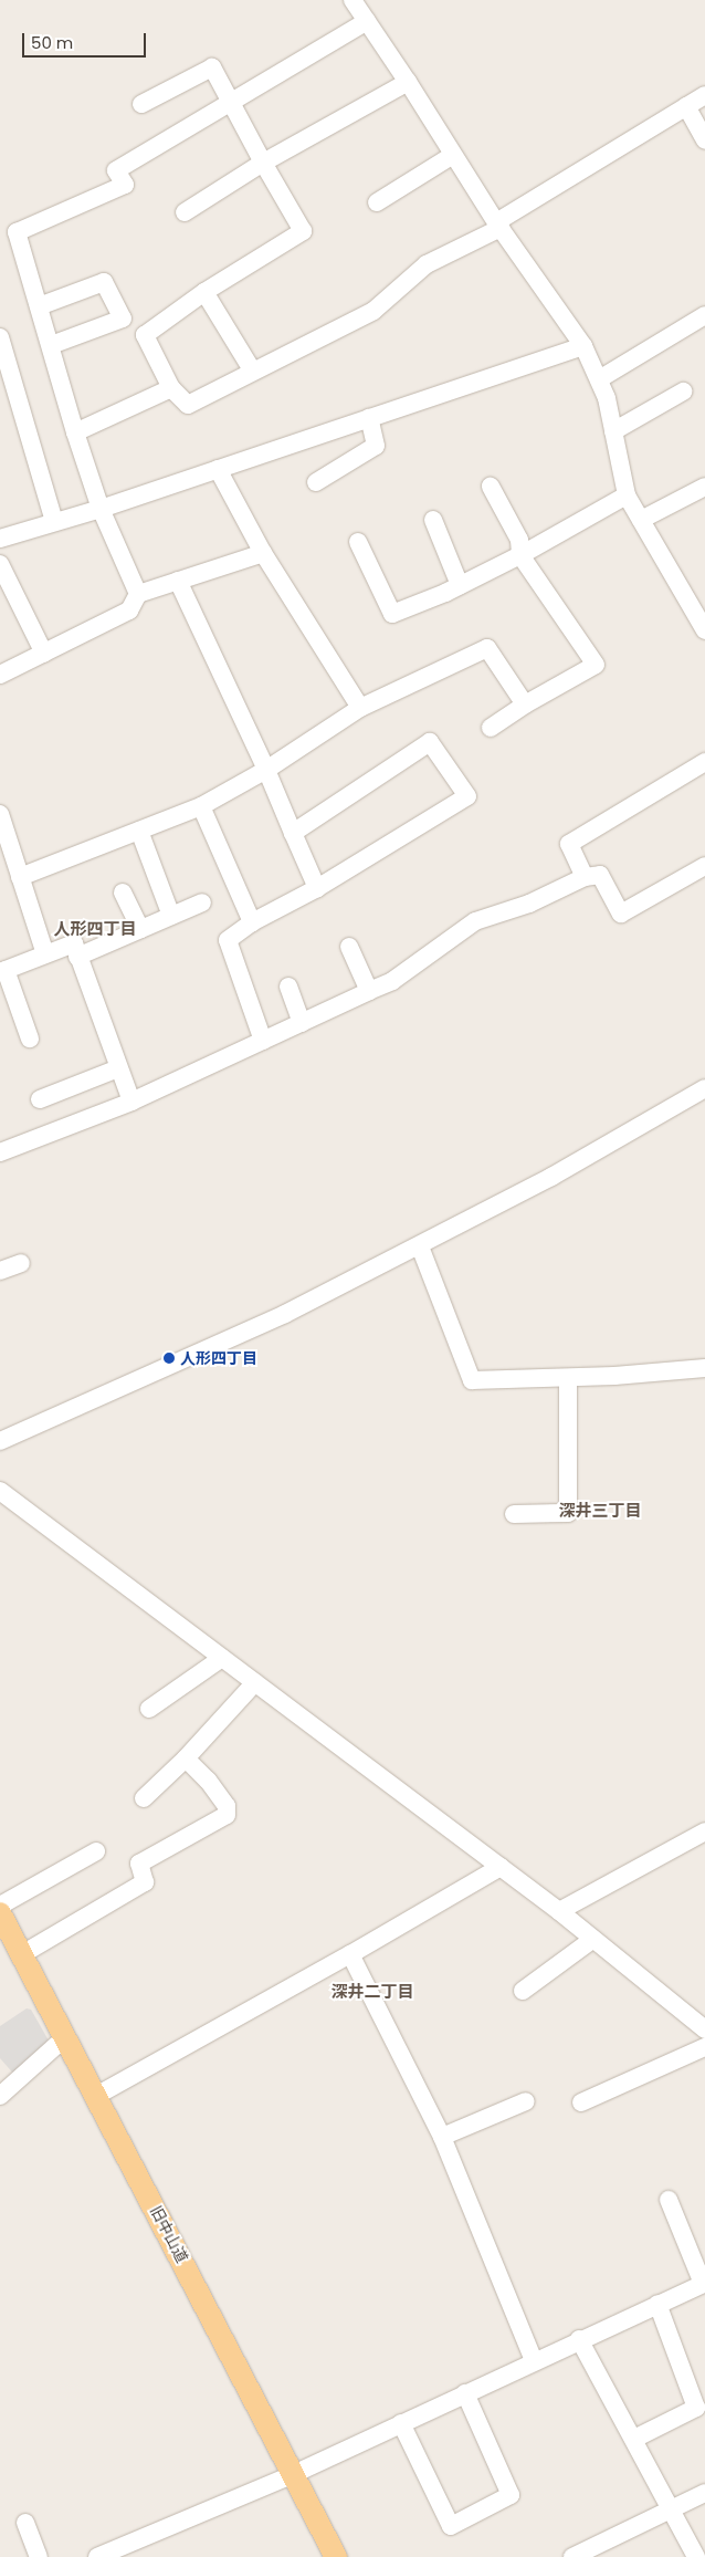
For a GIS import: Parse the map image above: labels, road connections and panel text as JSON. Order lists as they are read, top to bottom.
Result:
{
  "streets": {
    "main road": ["旧中山道"]
  },
  "districts": ["人形四丁目", "深井三丁目", "深井二丁目"],
  "places": ["人形四丁目"],
  "scale_bar": "50 m"
}
